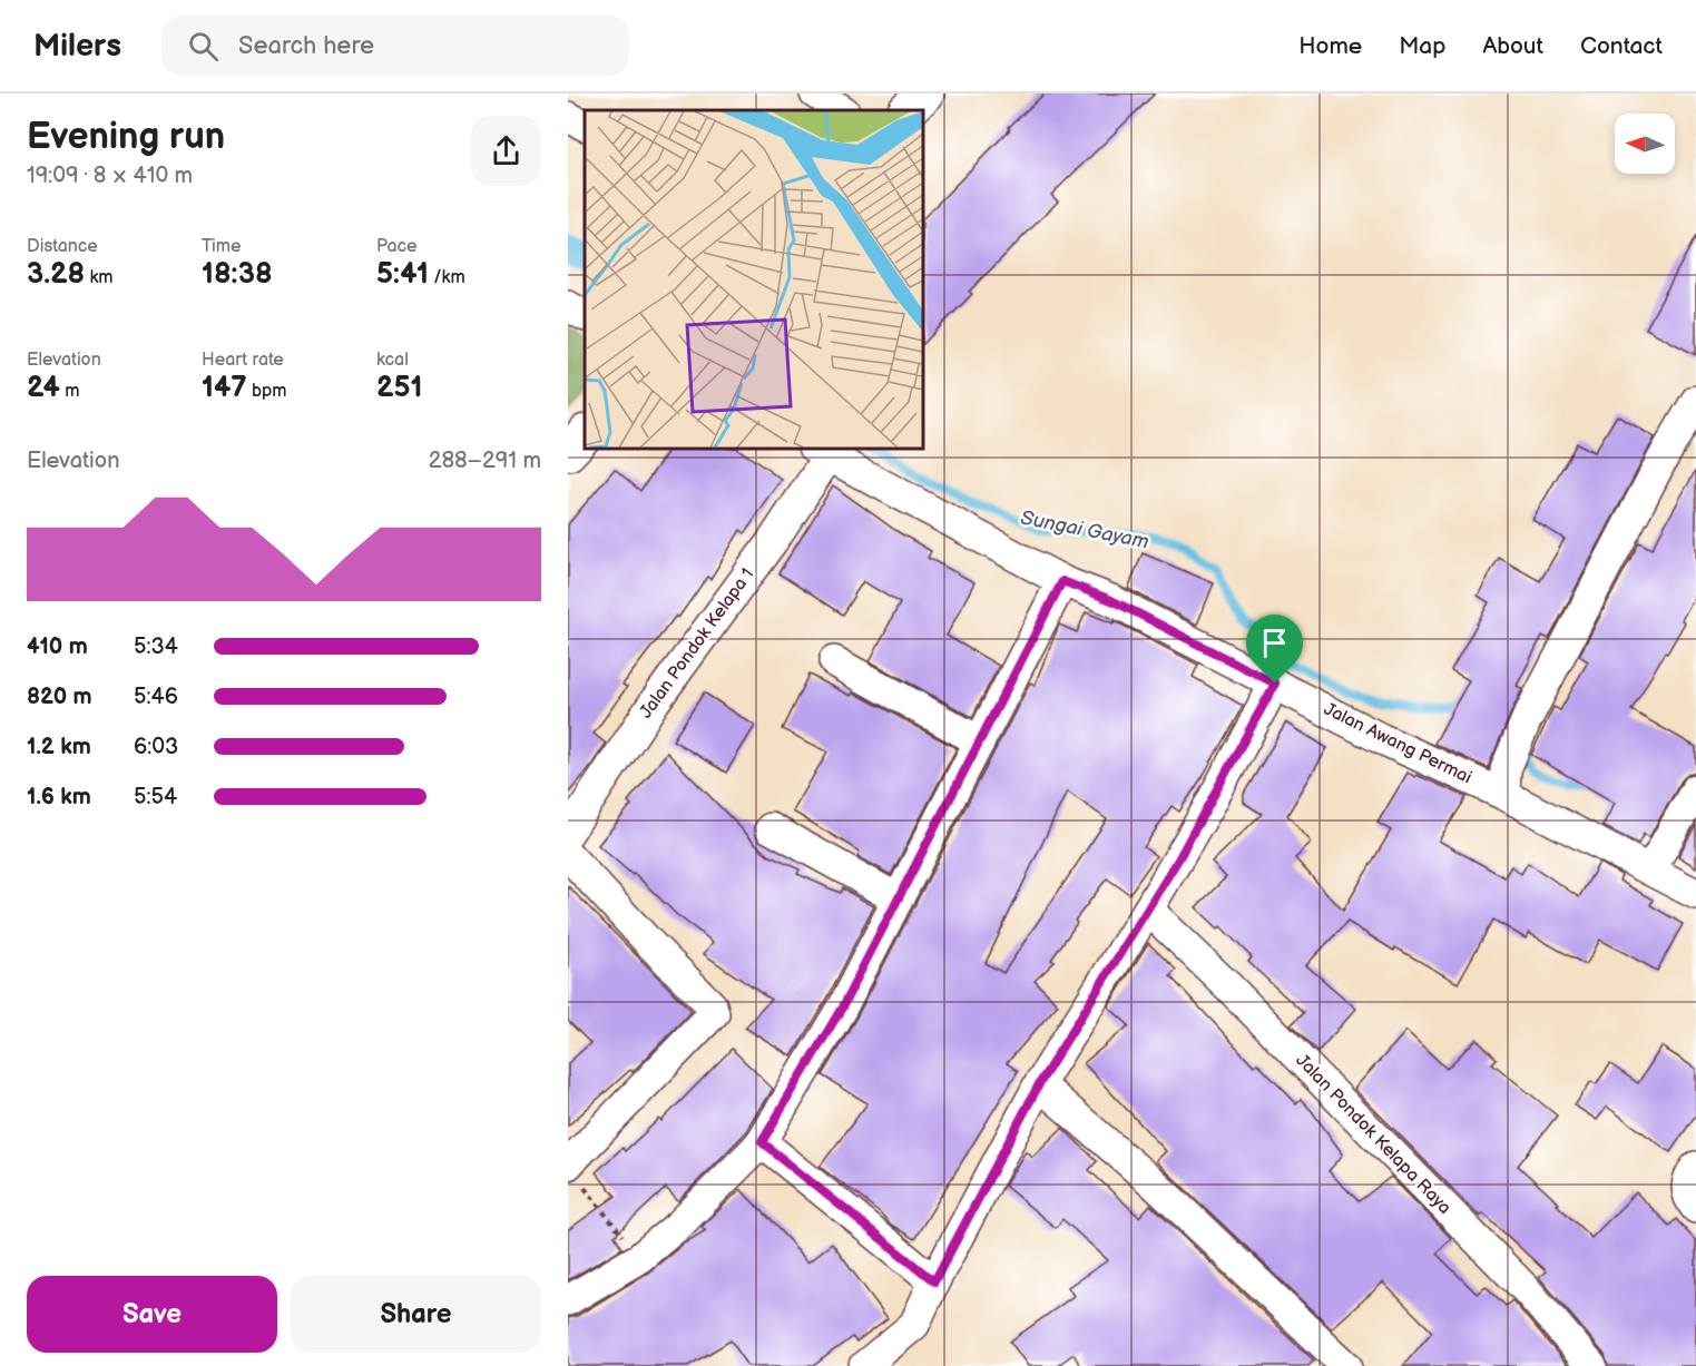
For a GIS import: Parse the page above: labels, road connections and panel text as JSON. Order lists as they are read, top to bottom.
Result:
{
  "streets": {
    "street": ["Jalan Pondok Kelapa 1", "Jalan Awang Permai", "Jalan Pondok Kelapa Raya"]
  },
  "crossings": [
    ["Jalan Pondok Kelapa 1", "Jalan Awang Permai"]
  ],
  "water": ["Sungai Gayam"],
  "north": "left",
  "page": {
    "header": "Milers",
    "search": "Search here",
    "nav": [
      "Home",
      "Map",
      "About",
      "Contact"
    ],
    "heading": ["Evening run", "19:09 · 8 × 410 m"],
    "stats": [
      ["Distance", "3.28 km"],
      ["Time", "18:38"],
      ["Pace", "5:41 /km"],
      ["Elevation", "24 m"],
      ["Heart rate", "147 bpm"],
      ["kcal", "251"]
    ],
    "chart": ["Elevation", "288–291 m"],
    "list": [
      {
        "name": "410 m",
        "note": "5:34"
      },
      {
        "name": "820 m",
        "note": "5:46"
      },
      {
        "name": "1.2 km",
        "note": "6:03"
      },
      {
        "name": "1.6 km",
        "note": "5:54"
      }
    ],
    "buttons": ["Save", "Share"]
  }
}
